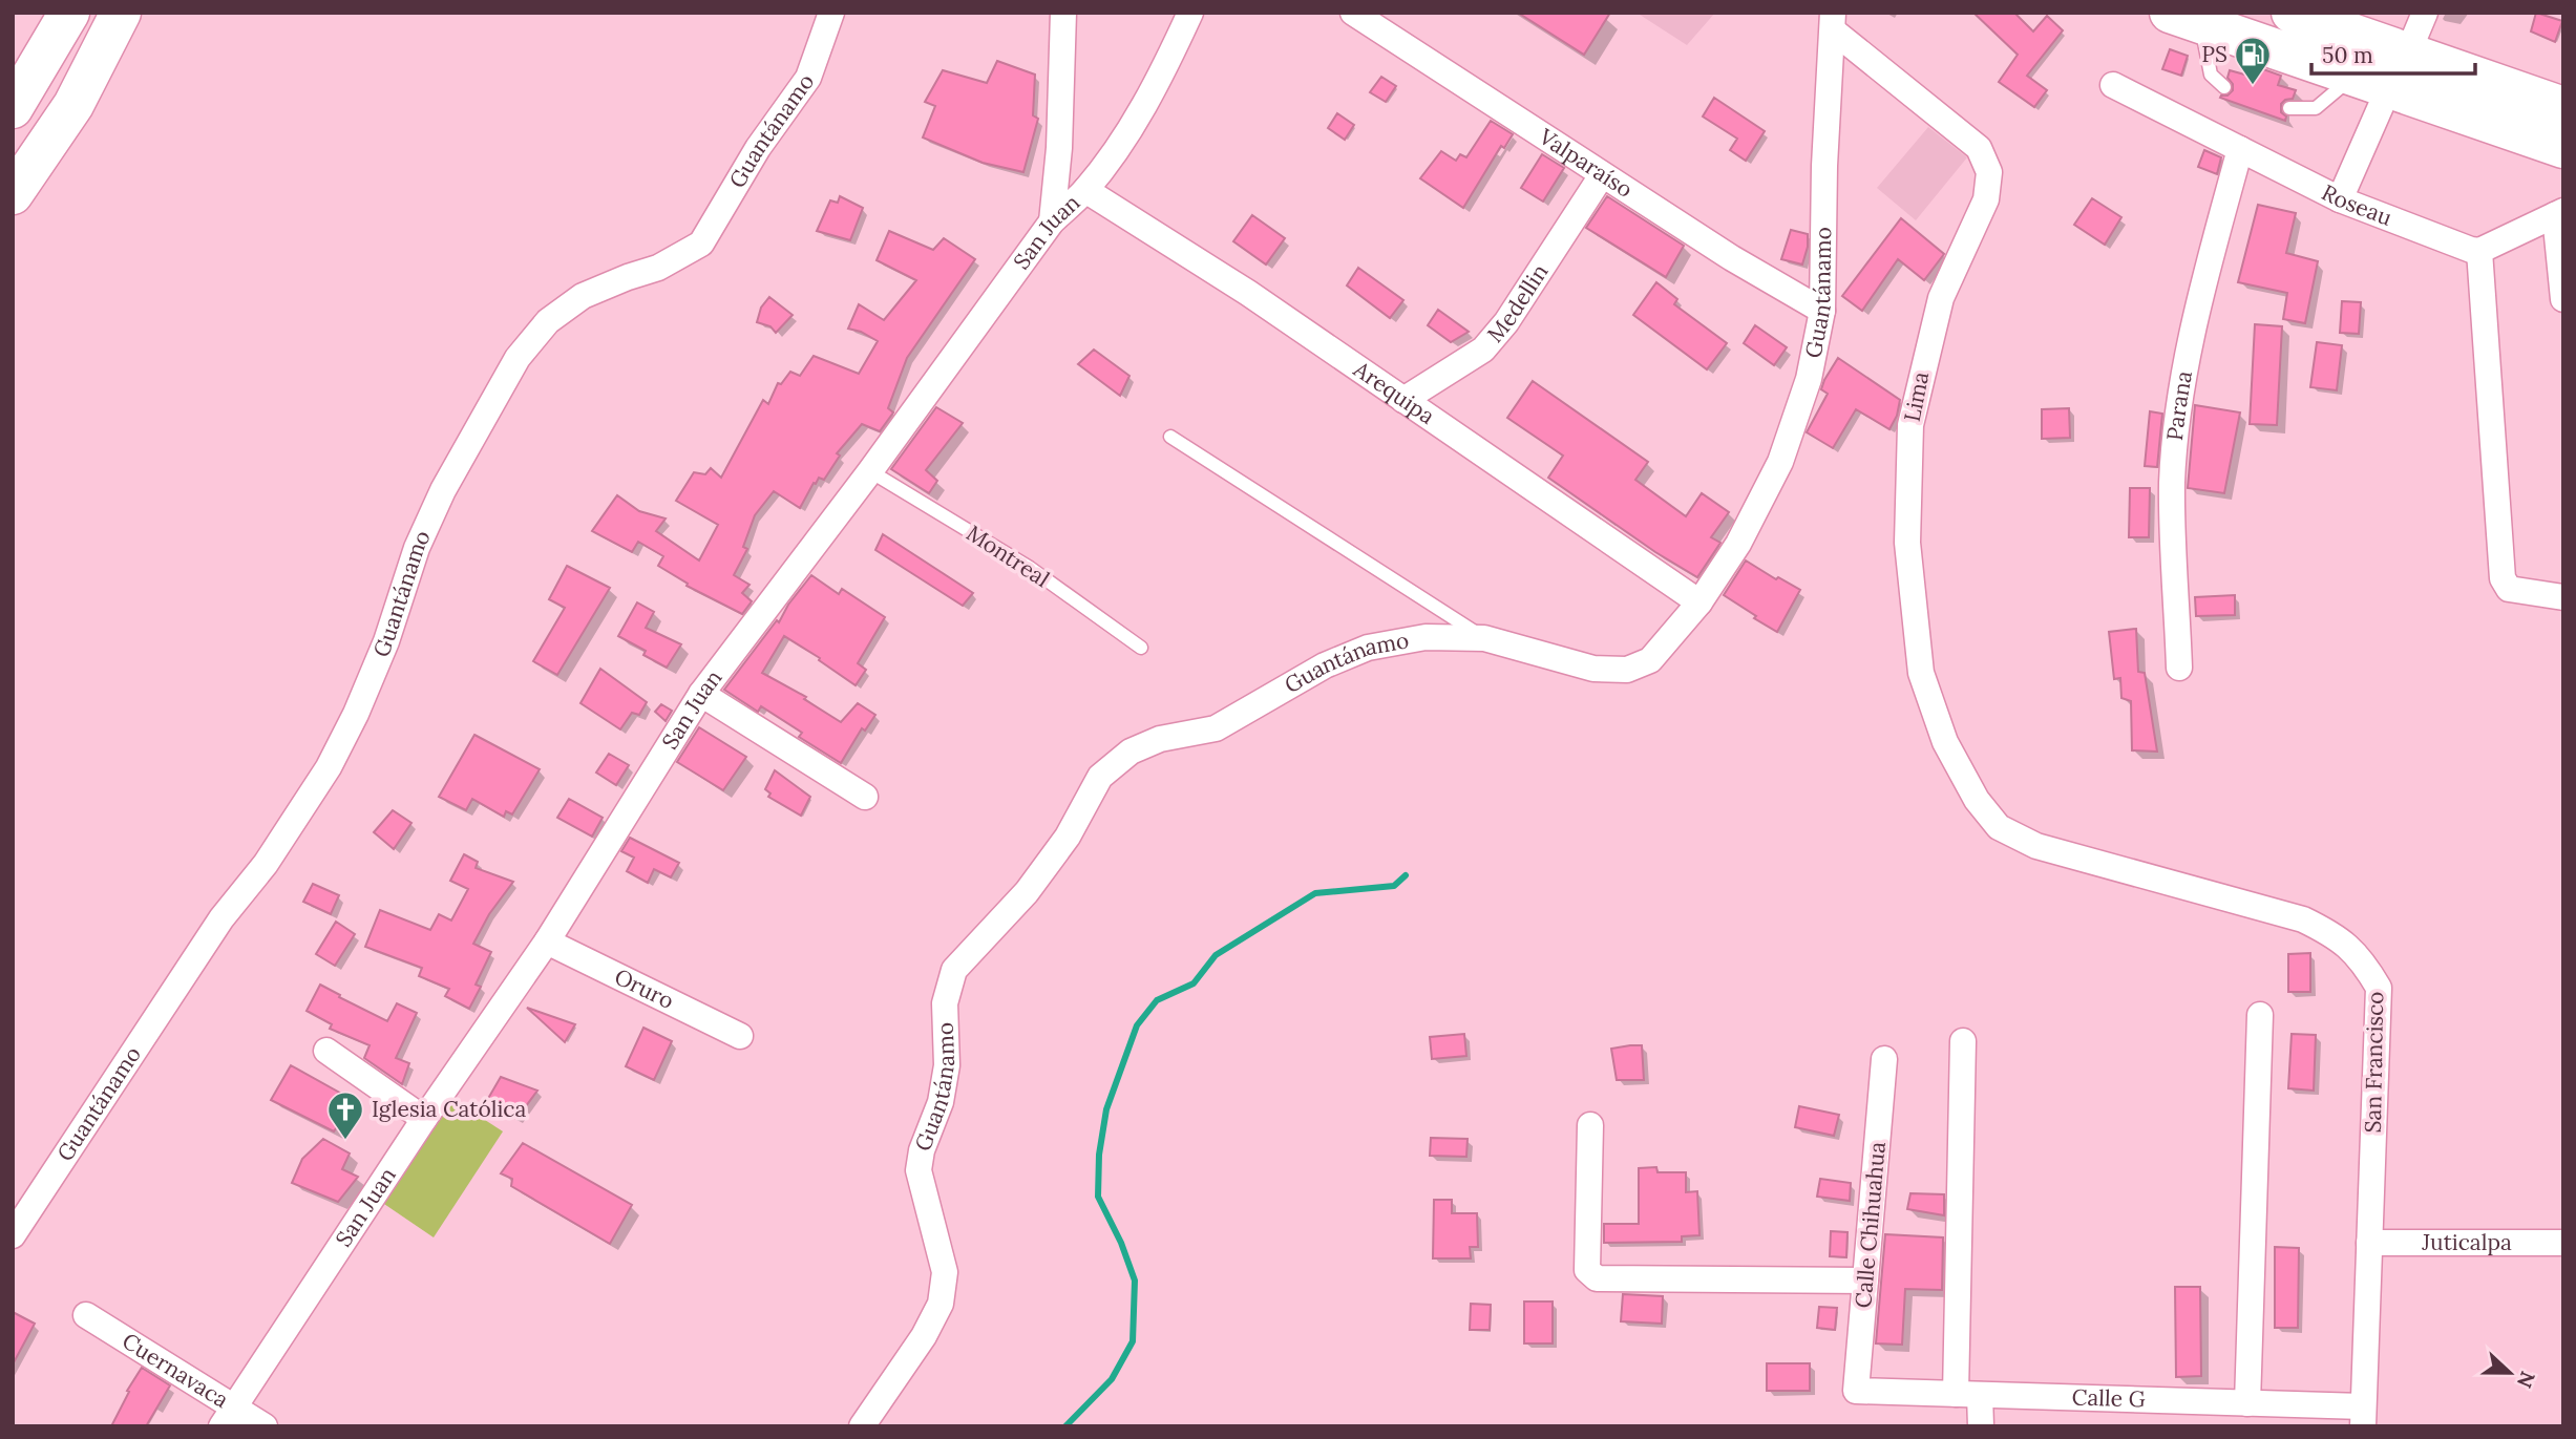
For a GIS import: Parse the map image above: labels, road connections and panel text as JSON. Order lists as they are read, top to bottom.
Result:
{
  "streets": {
    "street": [
      "Guantánamo",
      "Valparaíso",
      "Roseau",
      "San Juan",
      "Medellin",
      "Arequipa",
      "Lima",
      "Parana",
      "Oruro",
      "San Francisco",
      "Calle Chihuahua",
      "Juticalpa",
      "Cuernavaca",
      "Calle G"
    ],
    "lane": ["Montreal"]
  },
  "crossings": [
    ["Guantánamo", "Valparaíso"],
    ["Guantánamo", "Arequipa"],
    ["Guantánamo", "Lima"],
    ["Valparaíso", "Medellin"],
    ["Roseau", "Parana"],
    ["San Juan", "Arequipa"],
    ["San Juan", "Montreal"],
    ["San Juan", "Oruro"],
    ["San Juan", "Cuernavaca"],
    ["Medellin", "Arequipa"],
    ["Lima", "San Francisco"],
    ["San Francisco", "Juticalpa"],
    ["San Francisco", "Calle G"],
    ["Calle Chihuahua", "Calle G"]
  ],
  "places": {
    "fuel station": ["PS"],
    "church": ["Iglesia Católica"]
  },
  "scale_bar": "50 m",
  "north": "right"
}
